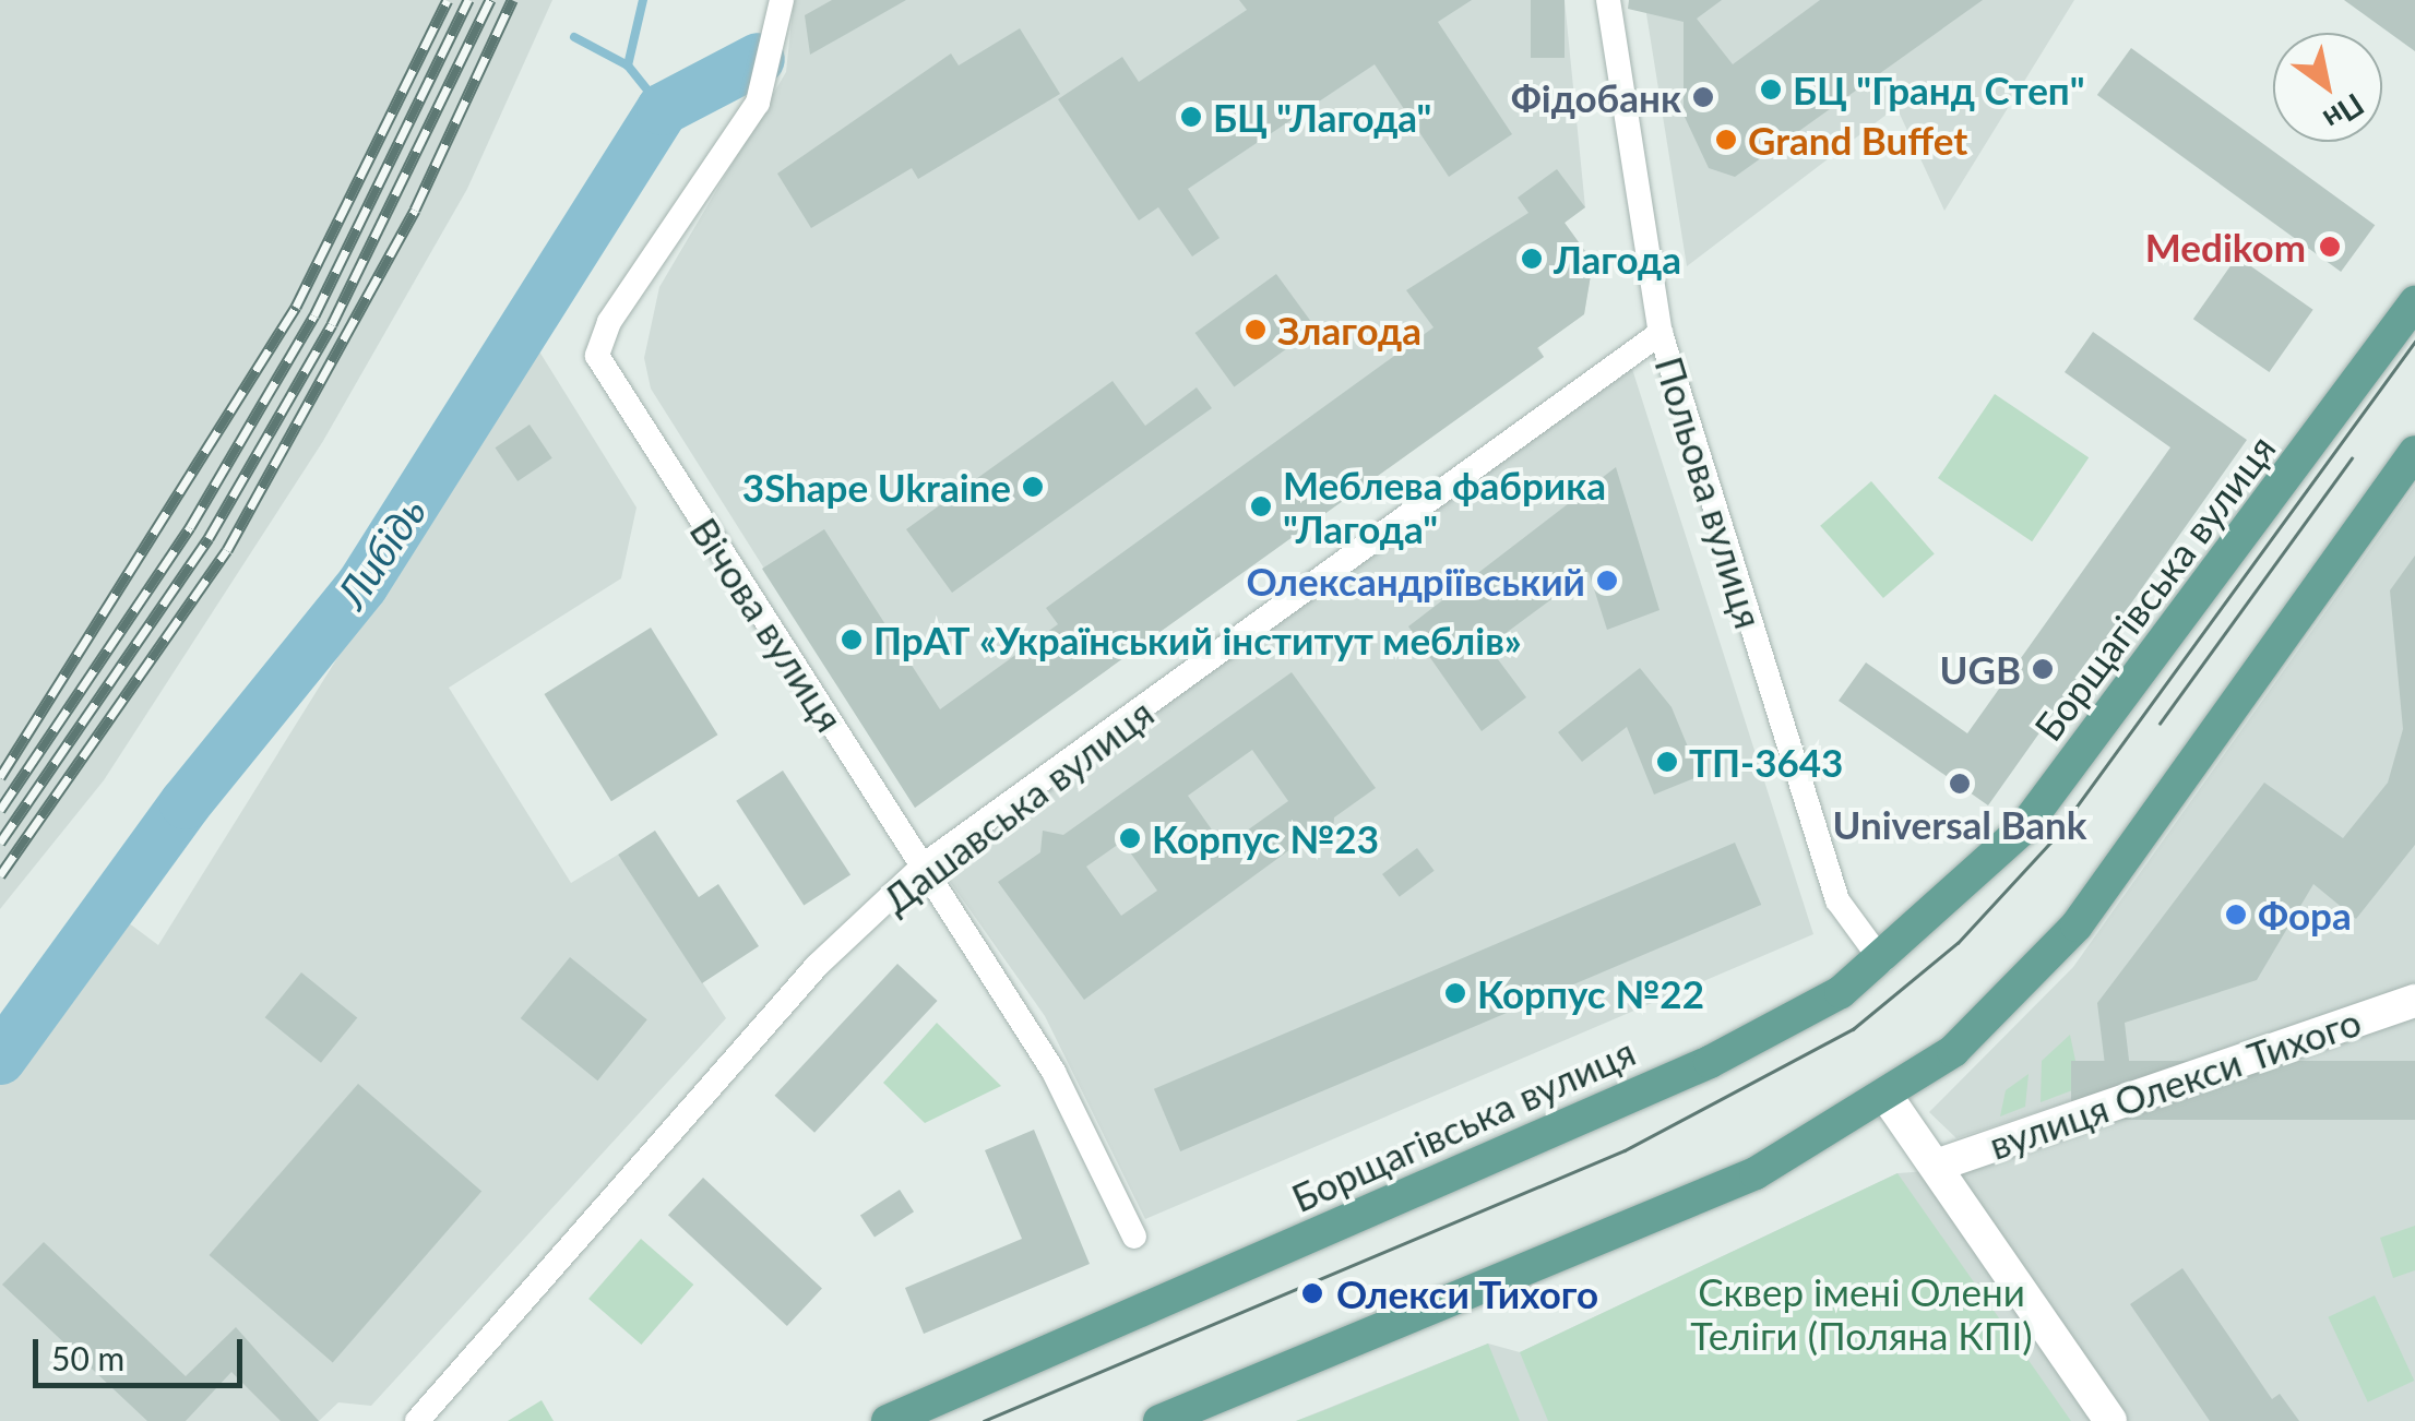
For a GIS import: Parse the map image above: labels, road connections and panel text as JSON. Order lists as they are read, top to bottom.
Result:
{
  "streets": {
    "main road": ["Борщагівська вулиця"],
    "street": [
      "Польова вулиця",
      "Вічова вулиця",
      "Дашавська вулиця",
      "вулиця Олекси Тихого"
    ]
  },
  "crossings": [
    ["Польова вулиця", "Борщагівська вулиця"],
    ["Польова вулиця", "Дашавська вулиця"],
    ["Вічова вулиця", "Дашавська вулиця"]
  ],
  "water": ["Либідь"],
  "parks": ["Сквер імені Олени Теліги (Поляна КПІ)"],
  "places": [
    "БЦ \"Гранд Степ\"",
    "Фідобанк",
    "БЦ \"Лагода\"",
    "Grand Buffet",
    "Medikom",
    "Лагода",
    "Злагода",
    "3Shape Ukraine",
    "Меблева фабрика \"Лагода\"",
    "Олександріївський",
    "ПрАТ «Український інститут меблів»",
    "UGB",
    "ТП-3643",
    "Universal Bank",
    "Корпус №23",
    "Фора",
    "Корпус №22",
    "Олекси Тихого"
  ],
  "scale_bar": "50 m",
  "north": "bottom right"
}
